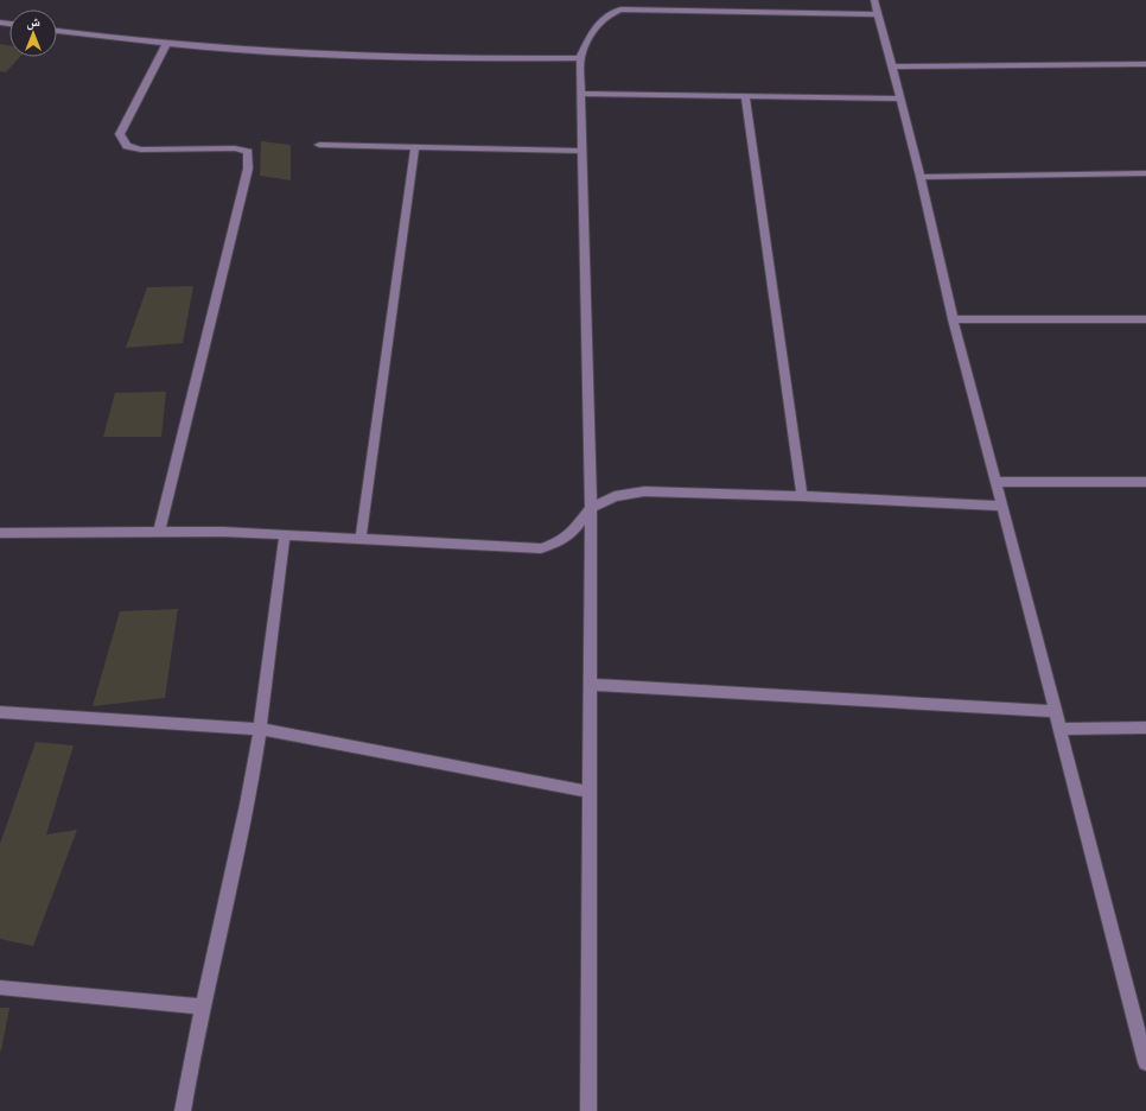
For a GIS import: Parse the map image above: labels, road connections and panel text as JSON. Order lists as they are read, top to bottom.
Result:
{
  "north": "top"
}
